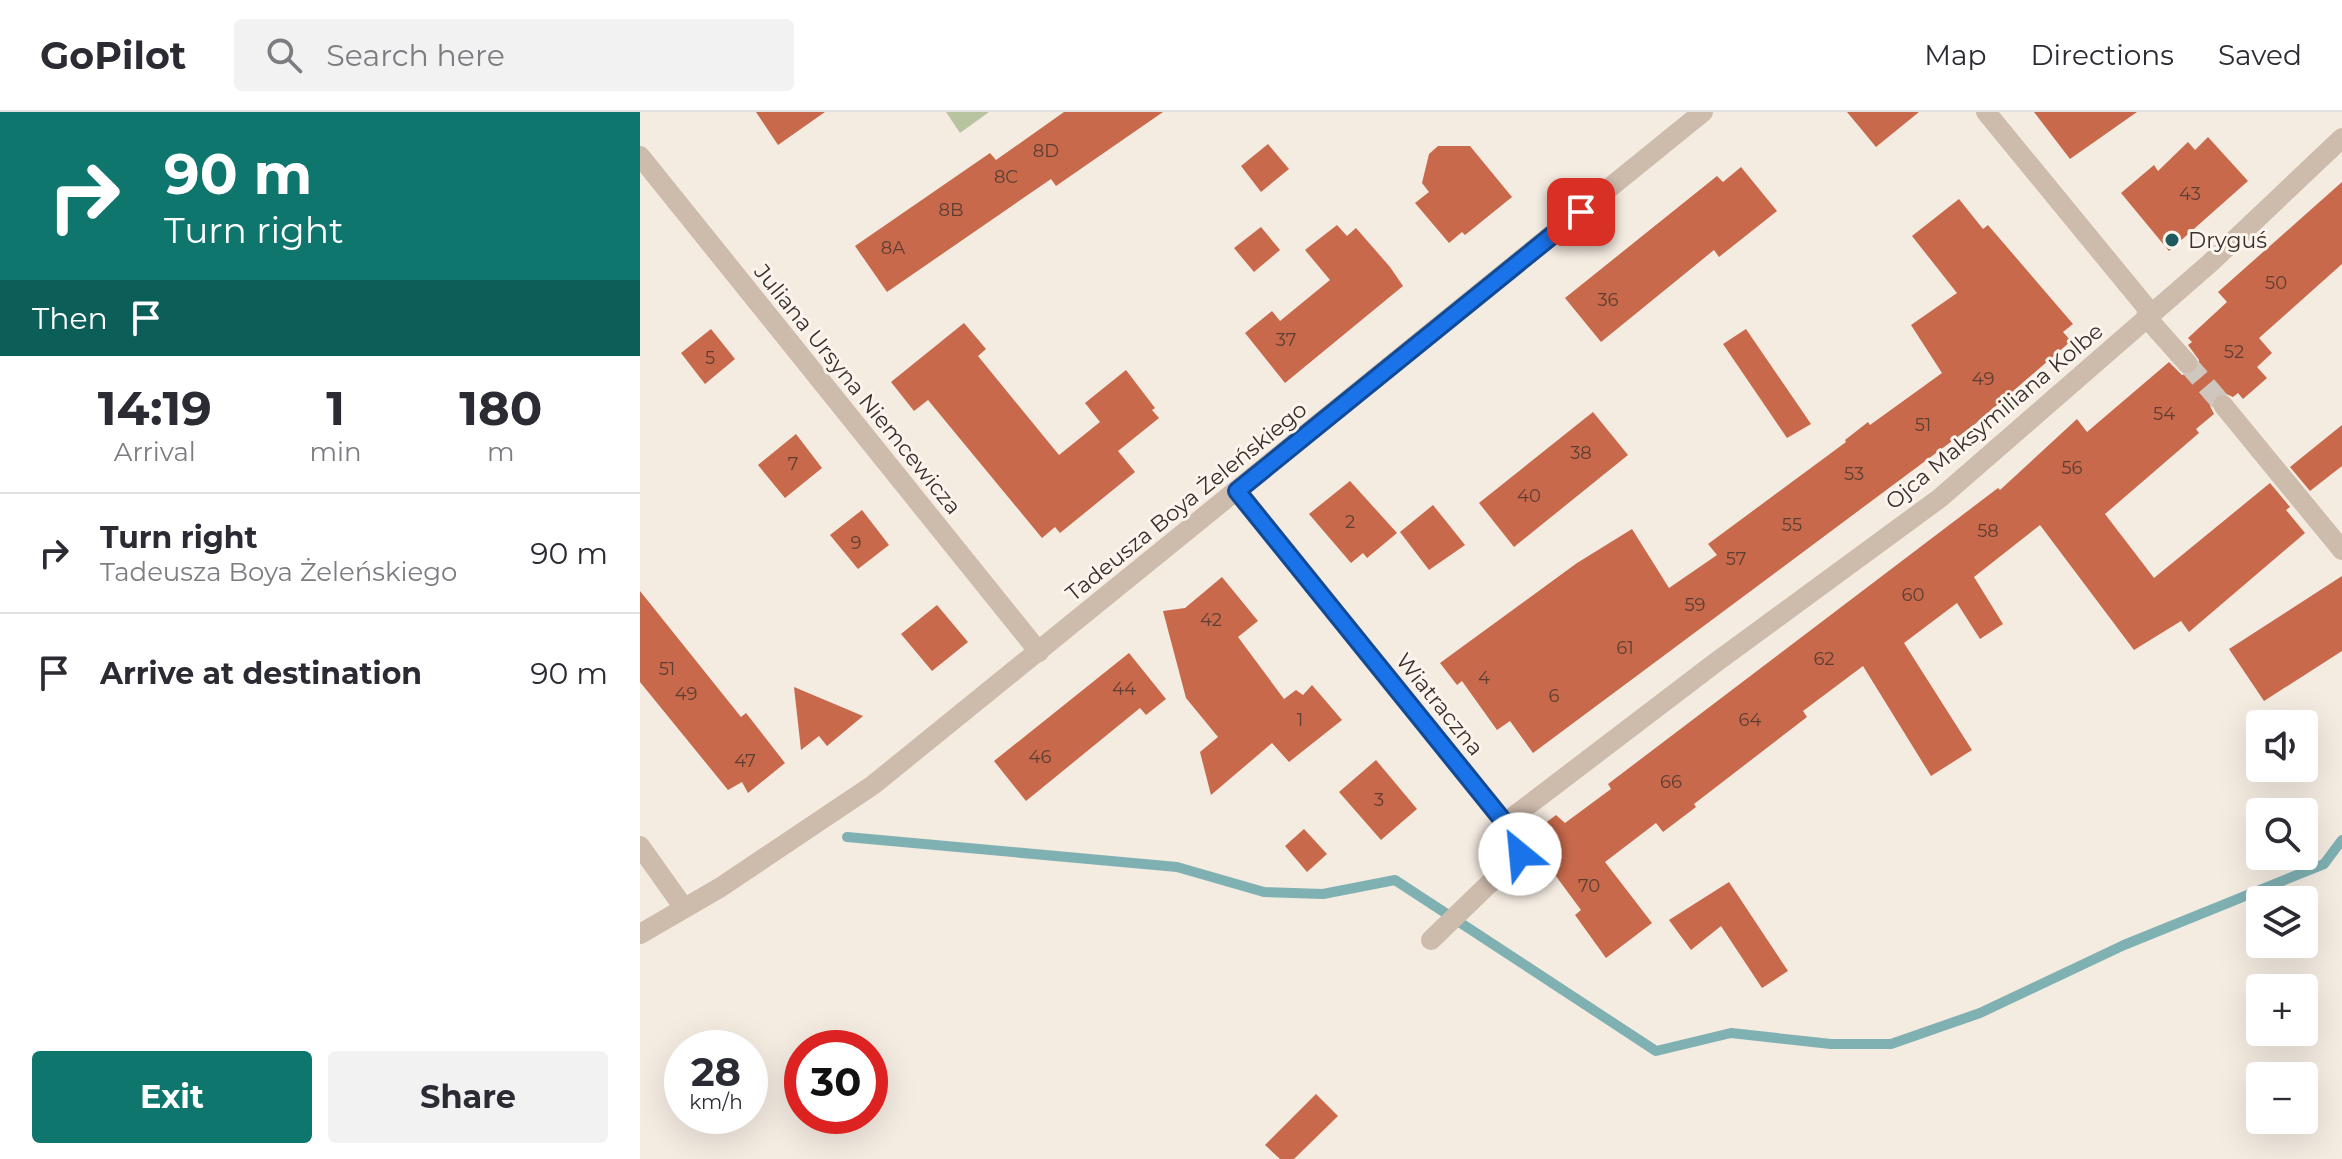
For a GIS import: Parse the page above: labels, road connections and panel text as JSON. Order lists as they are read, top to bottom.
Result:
{
  "streets": {
    "street": [
      "Juliana Ursyna Niemcewicza",
      "Ojca Maksymiliana Kolbe",
      "Tadeusza Boya Żeleńskiego",
      "Wiatraczna"
    ]
  },
  "crossings": [
    ["Juliana Ursyna Niemcewicza", "Tadeusza Boya Żeleńskiego"],
    ["Ojca Maksymiliana Kolbe", "Wiatraczna"],
    ["Tadeusza Boya Żeleńskiego", "Wiatraczna"]
  ],
  "places": ["Dryguś"],
  "house_numbers": [
    "8D",
    "8C",
    "43",
    "8B",
    "8A",
    "50",
    "36",
    "37",
    "52",
    "5",
    "49",
    "54",
    "51",
    "38",
    "7",
    "56",
    "53",
    "40",
    "2",
    "55",
    "58",
    "9",
    "57",
    "60",
    "59",
    "42",
    "61",
    "62",
    "51",
    "4",
    "44",
    "49",
    "6",
    "1",
    "64",
    "46",
    "47",
    "66",
    "3",
    "70"
  ],
  "page": {
    "header": "GoPilot",
    "search": "Search here",
    "nav": ["Map", "Directions", "Saved"],
    "turn": ["90 m", "Turn right"],
    "then": "Then",
    "eta": [
      "14:19",
      "Arrival",
      "1",
      "min",
      "180",
      "m"
    ],
    "list": [
      {
        "name": "Turn right",
        "note": "Tadeusza Boya Żeleńskiego",
        "value": "90 m"
      },
      {
        "name": "Arrive at destination",
        "value": "90 m"
      }
    ],
    "map_buttons": ["+", "−"],
    "speed": "28 km/h",
    "limit": "30",
    "buttons": ["Exit", "Share"]
  }
}
